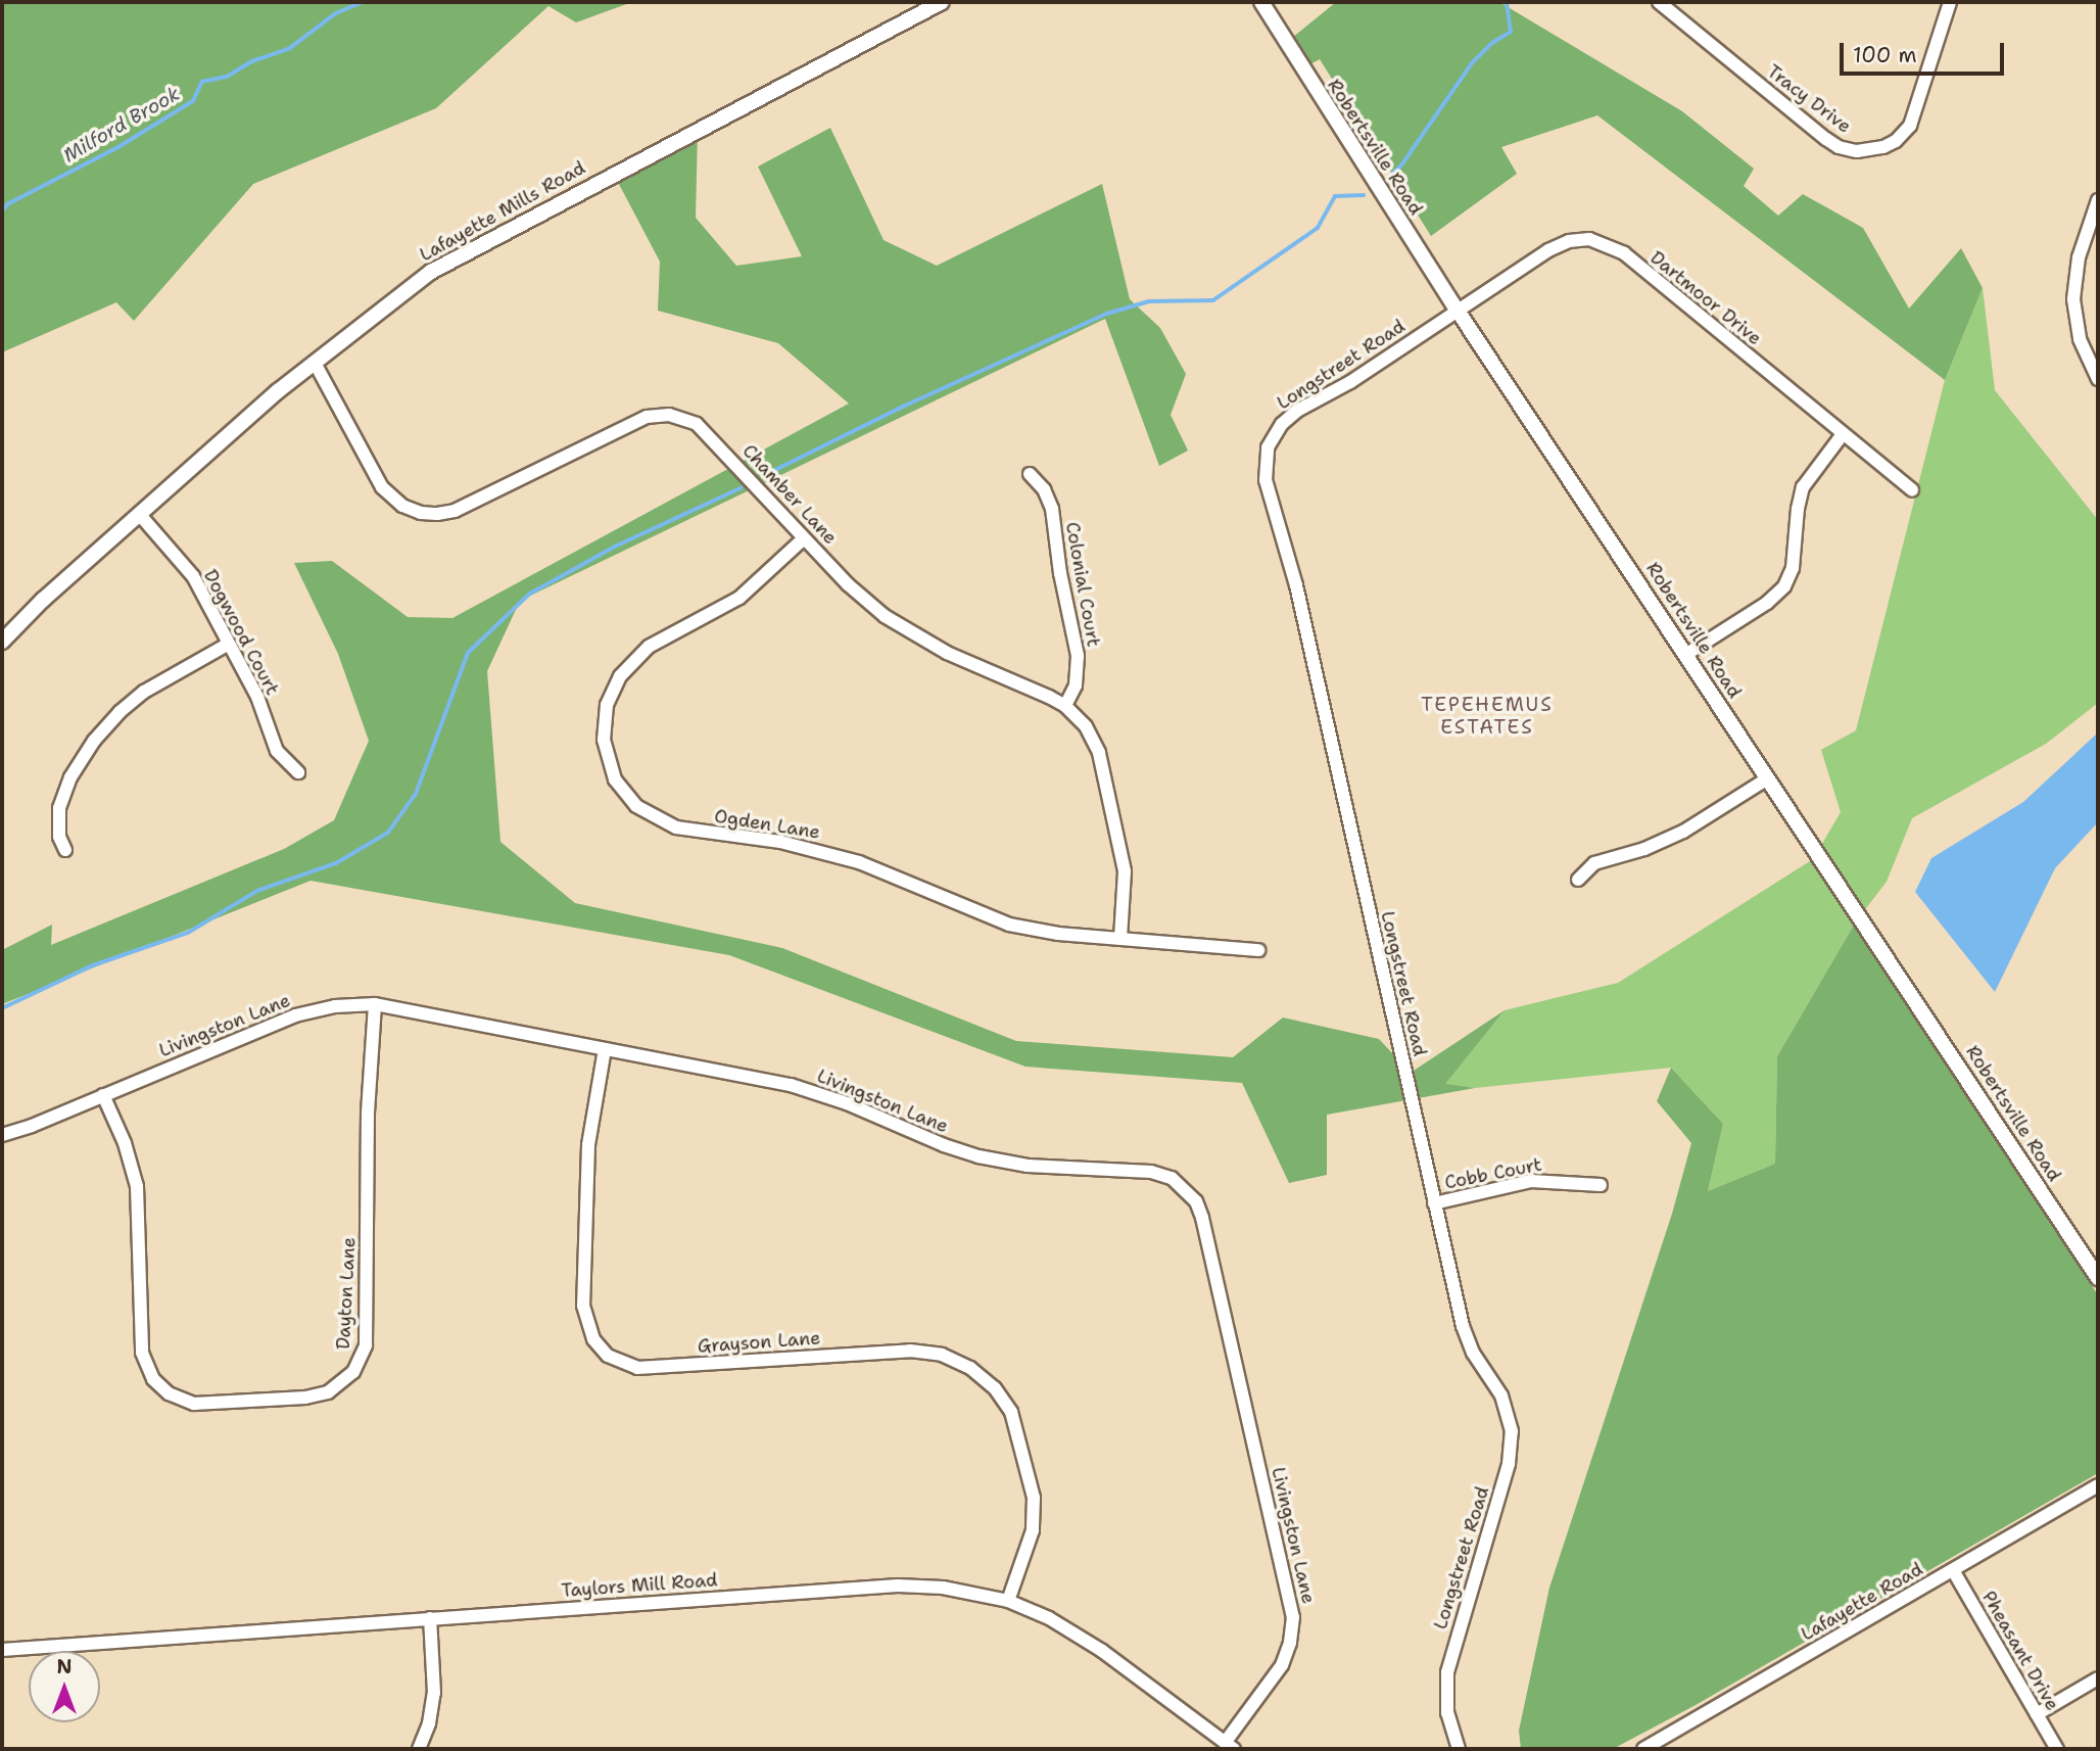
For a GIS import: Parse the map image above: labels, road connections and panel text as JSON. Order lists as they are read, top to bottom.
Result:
{
  "streets": {
    "street": [
      "Tracy Drive",
      "Robertsville Road",
      "Lafayette Mills Road",
      "Dartmoor Drive",
      "Longstreet Road",
      "Chamber Lane",
      "Colonial Court",
      "Dogwood Court",
      "Ogden Lane",
      "Livingston Lane",
      "Cobb Court",
      "Dayton Lane",
      "Grayson Lane",
      "Taylors Mill Road",
      "Lafayette Road",
      "Pheasant Drive"
    ]
  },
  "crossings": [
    ["Robertsville Road", "Dartmoor Drive"],
    ["Robertsville Road", "Longstreet Road"],
    ["Lafayette Mills Road", "Chamber Lane"],
    ["Lafayette Mills Road", "Dogwood Court"],
    ["Dartmoor Drive", "Longstreet Road"],
    ["Longstreet Road", "Cobb Court"],
    ["Chamber Lane", "Colonial Court"],
    ["Chamber Lane", "Ogden Lane"],
    ["Livingston Lane", "Dayton Lane"],
    ["Livingston Lane", "Grayson Lane"],
    ["Livingston Lane", "Taylors Mill Road"],
    ["Grayson Lane", "Taylors Mill Road"],
    ["Lafayette Road", "Pheasant Drive"]
  ],
  "districts": ["TEPEHEMUS ESTATES"],
  "water": ["Milford Brook"],
  "scale_bar": "100 m",
  "north": "top"
}
